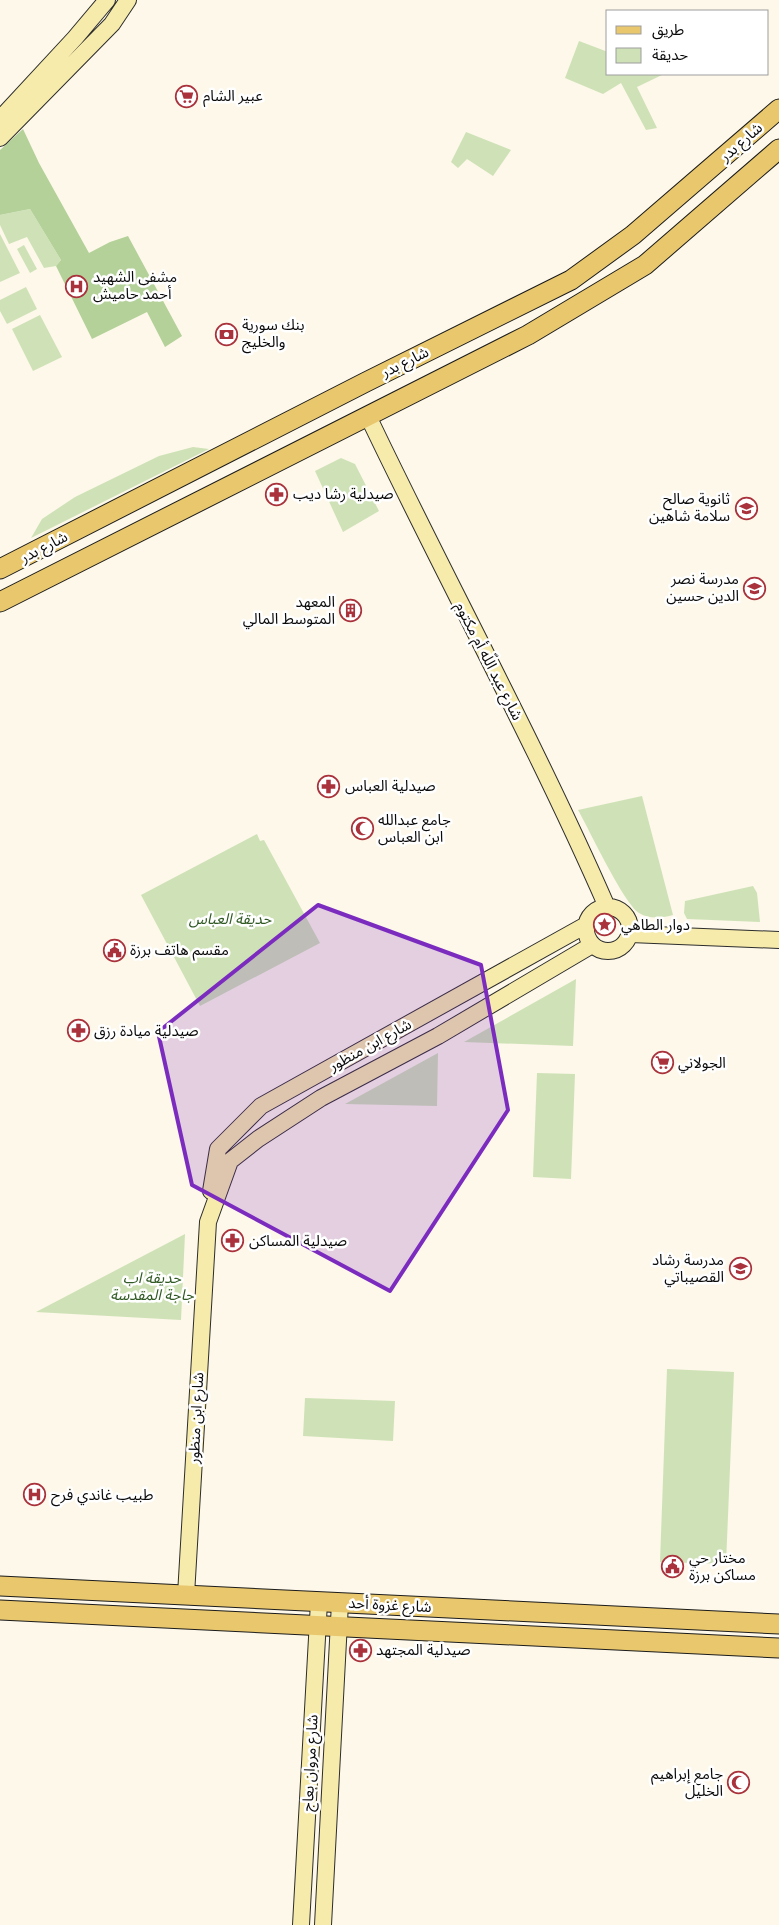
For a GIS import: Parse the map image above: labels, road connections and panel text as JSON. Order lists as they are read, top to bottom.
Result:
{
  "streets": {
    "main road": [
      "شارع بدر",
      "شارع عبد اللّه أم مكتوم",
      "شارع ابن منظور",
      "شارع غزوة أحد",
      "شارع مروان بعاج"
    ]
  },
  "crossings": [
    ["شارع بدر", "شارع عبد اللّه أم مكتوم"],
    ["شارع عبد اللّه أم مكتوم", "شارع ابن منظور"],
    ["شارع ابن منظور", "شارع غزوة أحد"],
    ["شارع غزوة أحد", "شارع مروان بعاج"]
  ],
  "parks": ["حديقة العباس", "حديقة اب جاجة المقدسة"],
  "places": {
    "supermarket": ["عبير الشام", "الجولاني"],
    "hospital": ["مشفى الشهيد أحمد حاميش", "طبيب غاندي فرح"],
    "bank": ["بنك سورية والخليج"],
    "pharmacy": [
      "صيدلية رشا ديب",
      "صيدلية العباس",
      "صيدلية ميادة رزق",
      "صيدلية المساكن",
      "صيدلية المجتهد"
    ],
    "school or university": ["ثانوية صالح سلامة شاهين", "مدرسة نصر الدين حسين", "مدرسة رشاد القصيباتي"],
    "building": ["المعهد المتوسط المالي"],
    "mosque": ["جامع عبدالله ابن العباس", "جامع إبراهيم الخليل"],
    "place": ["دوار الطاهي"],
    "public building": ["مقسم هاتف برزة", "مختار حي مساكن برزة"]
  },
  "legend": ["طريق", "حديقة"]
}
